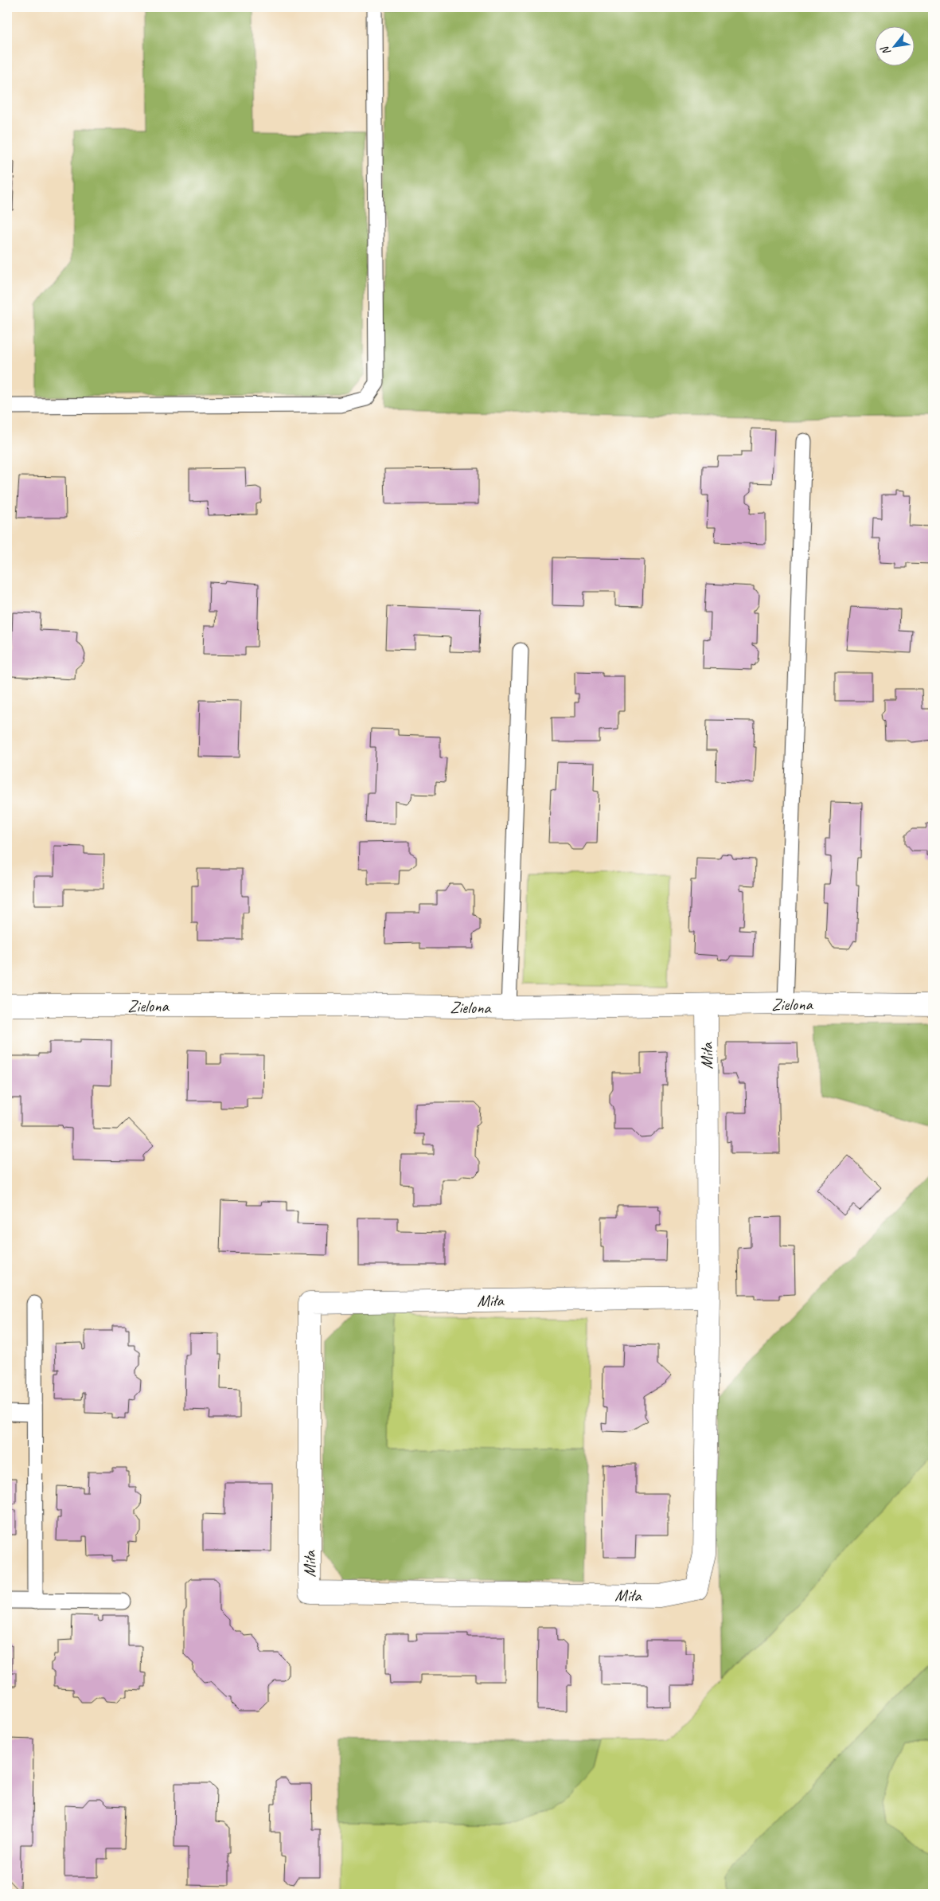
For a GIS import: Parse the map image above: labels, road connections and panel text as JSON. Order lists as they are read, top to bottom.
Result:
{
  "streets": {
    "street": ["Zielona", "Miła"]
  },
  "crossings": [
    ["Zielona", "Miła"]
  ],
  "north": "bottom left"
}
